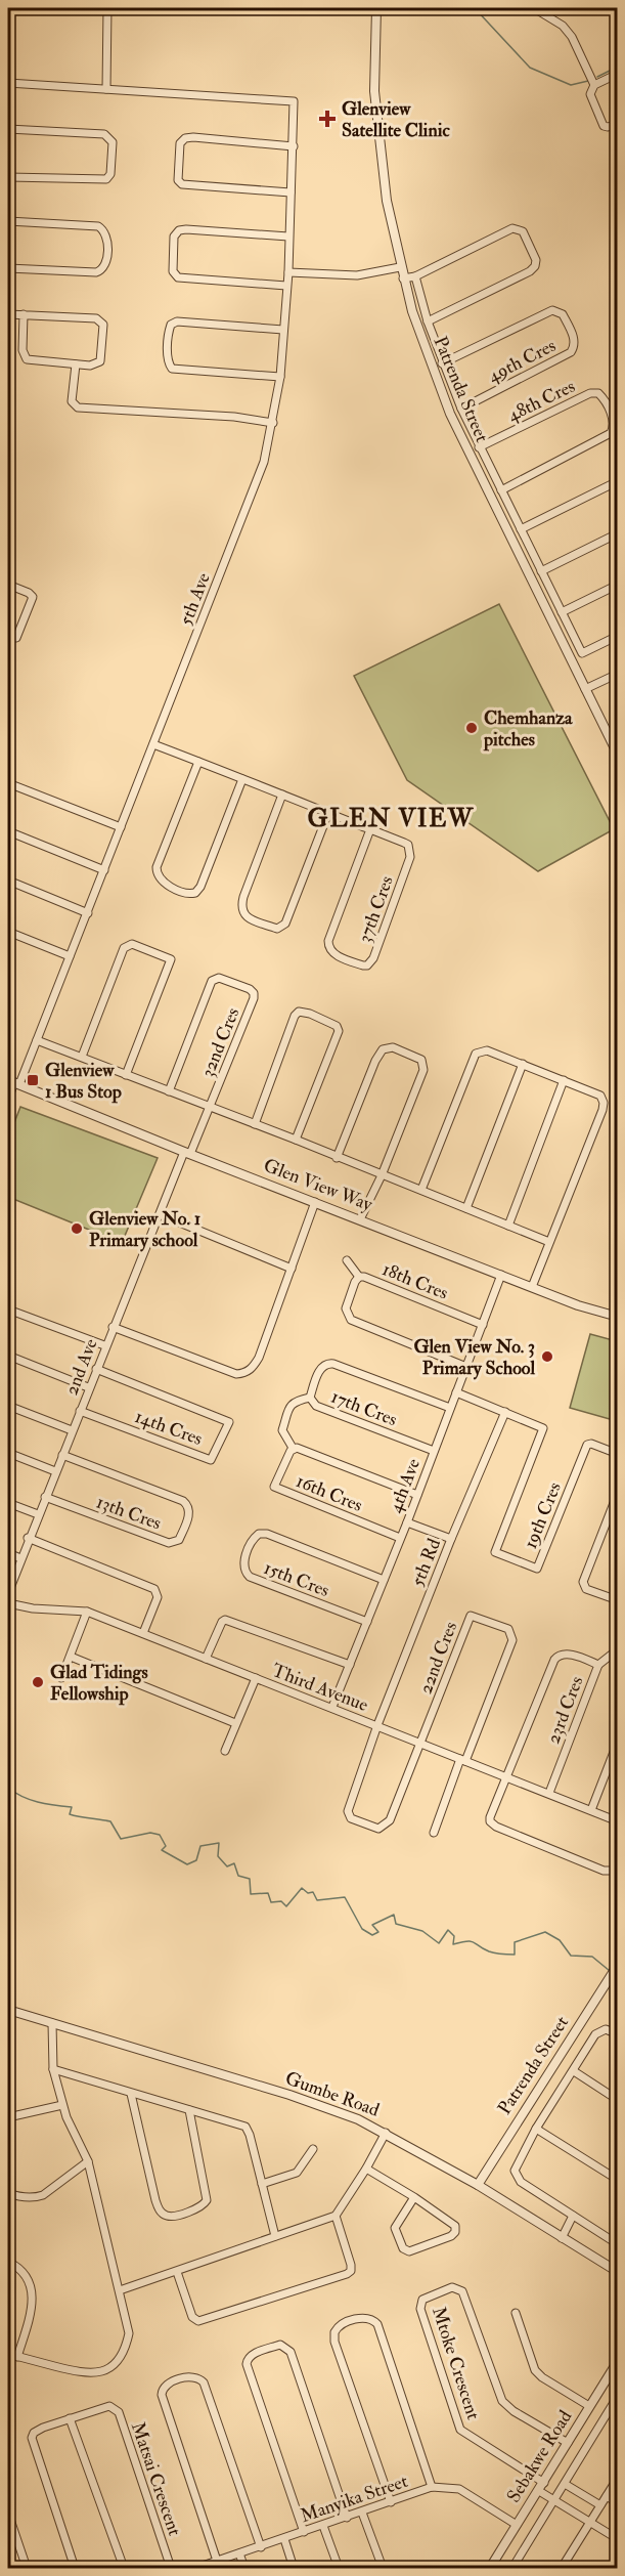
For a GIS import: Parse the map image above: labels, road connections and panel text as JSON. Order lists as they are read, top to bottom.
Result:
{
  "streets": {
    "street": [
      "49th Cres",
      "Patrenda Street",
      "48th Cres",
      "5th Ave",
      "37th Cres",
      "32nd Cres",
      "Glen View Way",
      "18th Cres",
      "2nd Ave",
      "17th Cres",
      "14th Cres",
      "4th Ave",
      "16th Cres",
      "13th Cres",
      "19th Cres",
      "5th Rd",
      "15th Cres",
      "22nd Cres",
      "Third Avenue",
      "23rd Cres",
      "Gumbe Road",
      "Mtoke Crescent",
      "Sebakwe Road",
      "Matsai Crescent",
      "Manyika Street"
    ]
  },
  "crossings": [
    ["Patrenda Street", "Gumbe Road"],
    ["5th Ave", "Glen View Way"],
    ["32nd Cres", "Glen View Way"],
    ["32nd Cres", "2nd Ave"],
    ["Glen View Way", "2nd Ave"],
    ["Glen View Way", "4th Ave"],
    ["18th Cres", "4th Ave"],
    ["2nd Ave", "14th Cres"],
    ["2nd Ave", "13th Cres"],
    ["17th Cres", "4th Ave"],
    ["4th Ave", "16th Cres"],
    ["4th Ave", "15th Cres"],
    ["4th Ave", "Third Avenue"],
    ["19th Cres", "5th Rd"],
    ["5th Rd", "22nd Cres"],
    ["5th Rd", "Third Avenue"],
    ["22nd Cres", "Third Avenue"],
    ["Third Avenue", "23rd Cres"],
    ["Mtoke Crescent", "Sebakwe Road"],
    ["Sebakwe Road", "Manyika Street"]
  ],
  "districts": ["GLEN VIEW"],
  "places": {
    "health": ["Glenview Satellite Clinic"],
    "other": [
      "Chemhanza pitches",
      "Glenview No. 1 Primary school",
      "Glen View No. 3 Primary School",
      "Glad Tidings Fellowship"
    ],
    "transit": ["Glenview 1 Bus Stop"]
  }
}
